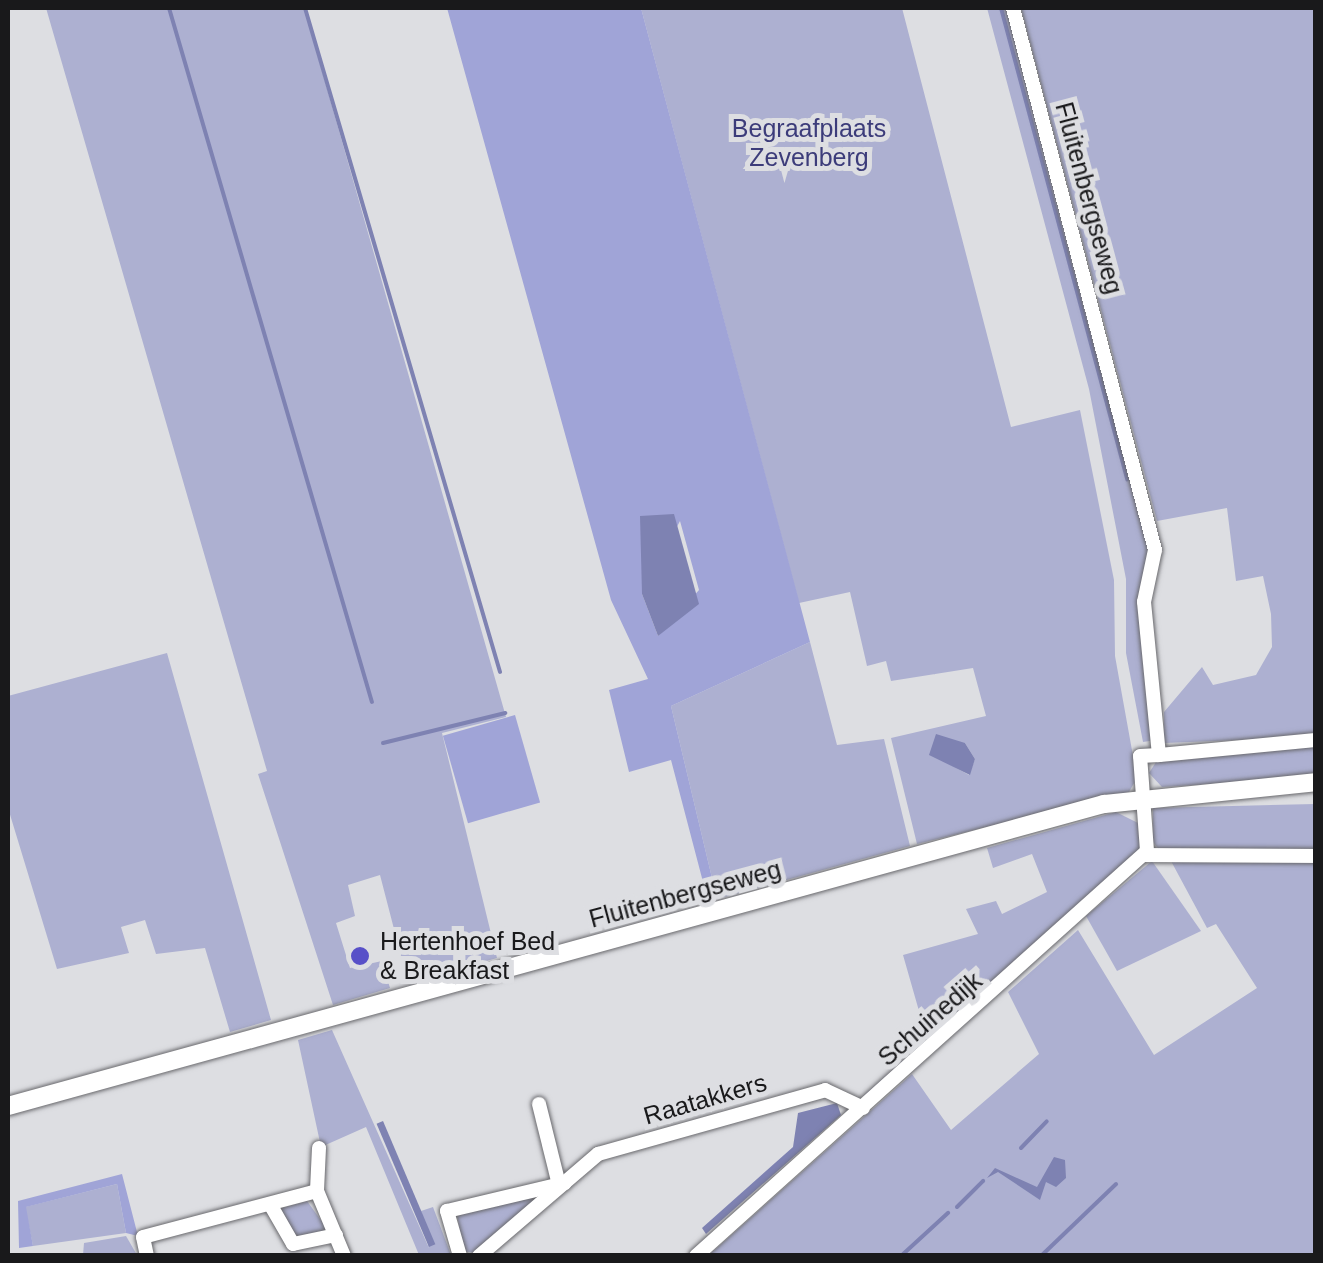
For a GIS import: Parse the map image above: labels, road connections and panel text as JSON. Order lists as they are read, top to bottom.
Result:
{
  "streets": {
    "street": ["Fluitenbergseweg", "Schuinedijk", "Raatakkers"]
  },
  "crossings": [
    ["Schuinedijk", "Raatakkers"]
  ],
  "parks": ["Begraafplaats Zevenberg"],
  "places": ["Hertenhoef Bed & Breakfast"]
}
